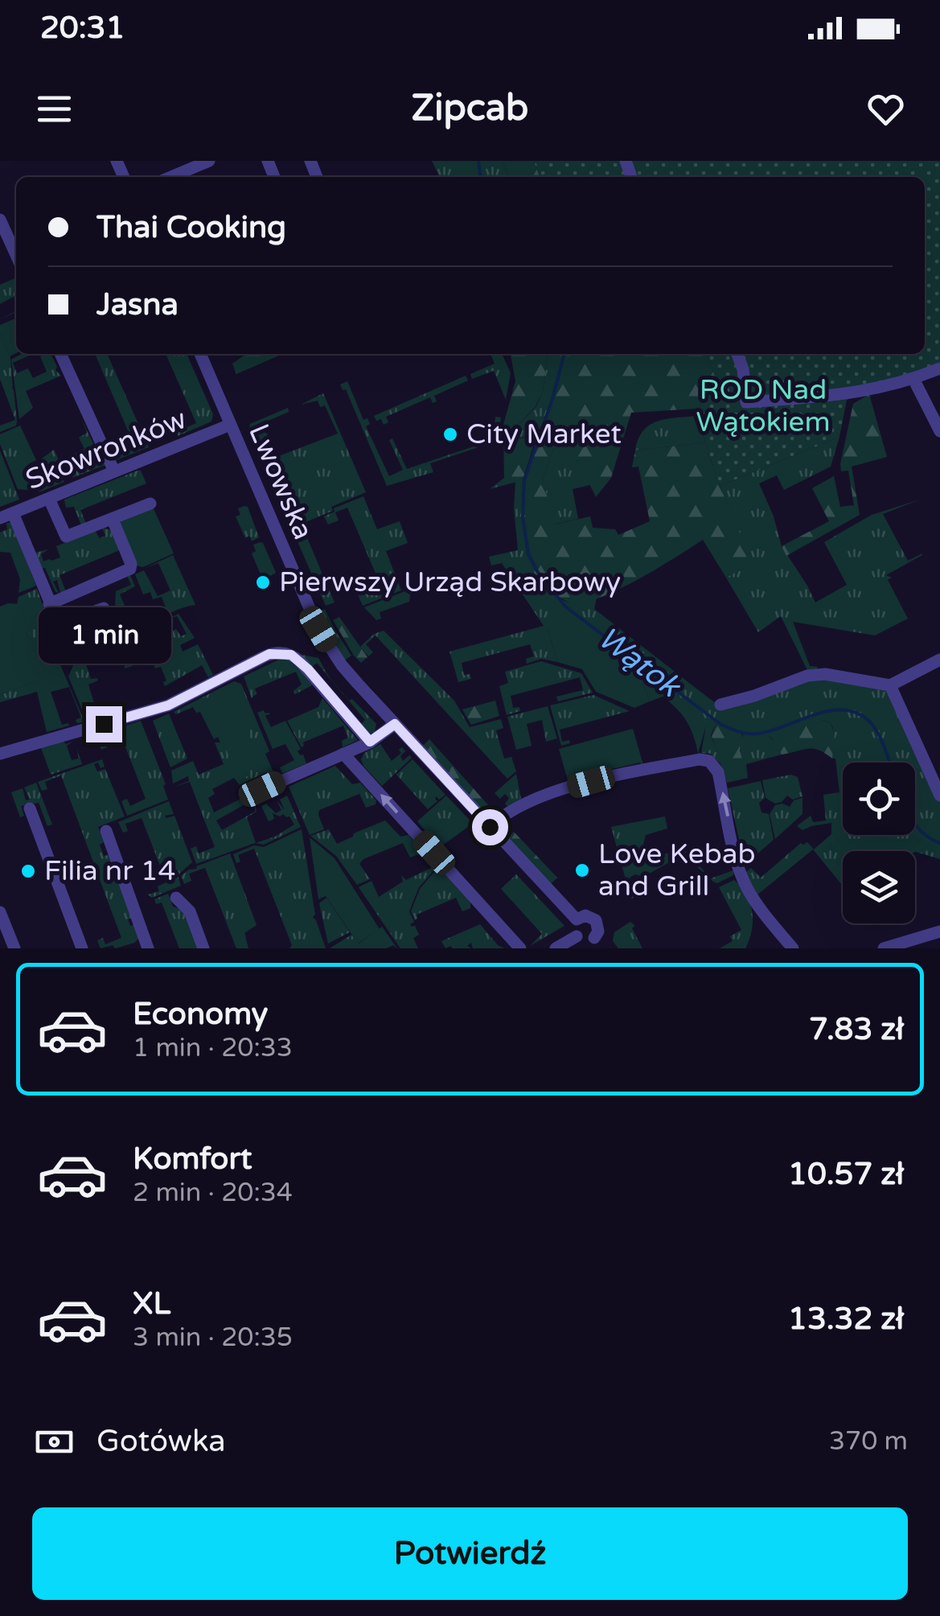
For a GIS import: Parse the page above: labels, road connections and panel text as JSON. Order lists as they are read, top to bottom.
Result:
{
  "streets": {
    "street": ["Skowronków", "Lwowska"]
  },
  "crossings": [
    ["Skowronków", "Lwowska"]
  ],
  "water": ["Wątok"],
  "parks": ["ROD Nad Wątokiem"],
  "places": [
    "City Market",
    "Pierwszy Urząd Skarbowy",
    "Love Kebab and Grill",
    "Filia nr 14"
  ],
  "page": {
    "status": "20:31",
    "header": "Zipcab",
    "banner": ["Thai Cooking", "Jasna"],
    "bubble": "1 min",
    "list": [
      {
        "name": "Economy",
        "note": "1 min · 20:33",
        "value": "7.83 zł"
      },
      {
        "name": "Komfort",
        "note": "2 min · 20:34",
        "value": "10.57 zł"
      },
      {
        "name": "XL",
        "note": "3 min · 20:35",
        "value": "13.32 zł"
      }
    ],
    "pay": ["Gotówka", "370 m"],
    "buttons": "Potwierdź"
  }
}
